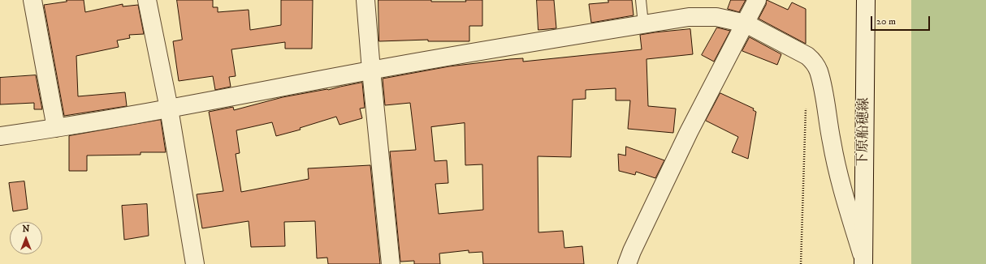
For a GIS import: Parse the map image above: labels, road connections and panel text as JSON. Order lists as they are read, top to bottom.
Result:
{
  "streets": {
    "street": ["下原船穂線"]
  },
  "scale_bar": "20 m",
  "north": "top"
}
